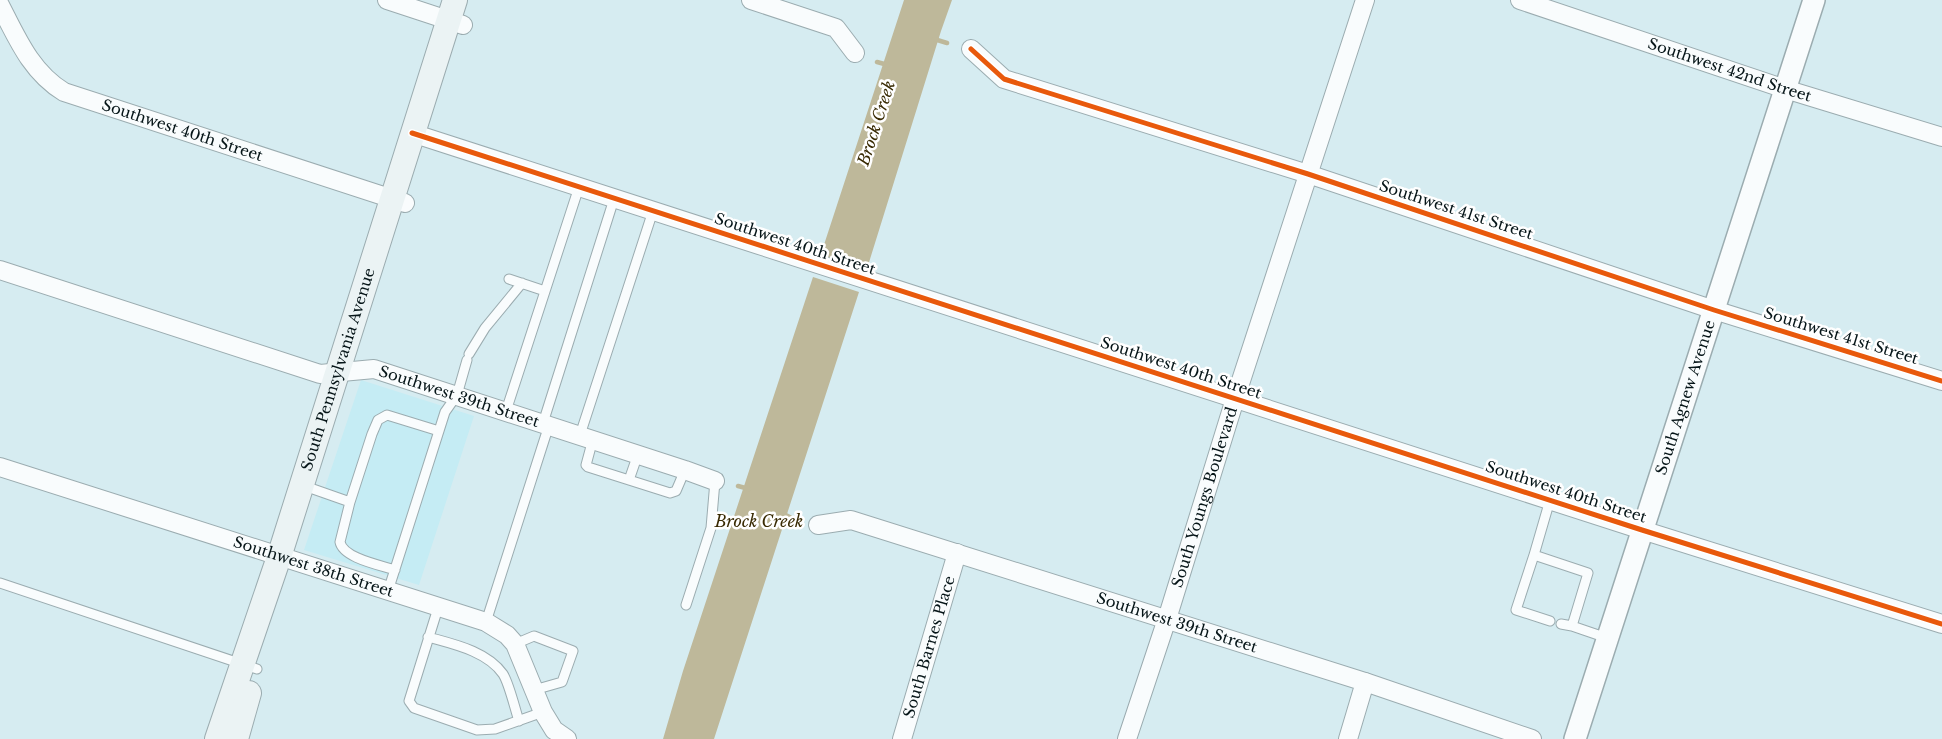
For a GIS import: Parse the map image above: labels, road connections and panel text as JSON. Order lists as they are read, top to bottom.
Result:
{
  "streets": {
    "main road": ["South Pennsylvania Avenue"],
    "street": [
      "Southwest 42nd Street",
      "Southwest 40th Street",
      "Southwest 41st Street",
      "Southwest 39th Street",
      "South Agnew Avenue",
      "South Youngs Boulevard",
      "Southwest 38th Street",
      "South Barnes Place"
    ]
  },
  "crossings": [
    ["Southwest 42nd Street", "South Agnew Avenue"],
    ["Southwest 40th Street", "South Pennsylvania Avenue"],
    ["Southwest 40th Street", "South Agnew Avenue"],
    ["Southwest 40th Street", "South Youngs Boulevard"],
    ["Southwest 41st Street", "South Agnew Avenue"],
    ["Southwest 41st Street", "South Youngs Boulevard"],
    ["South Pennsylvania Avenue", "Southwest 39th Street"],
    ["South Pennsylvania Avenue", "Southwest 38th Street"],
    ["Southwest 39th Street", "South Youngs Boulevard"],
    ["Southwest 39th Street", "South Barnes Place"]
  ],
  "water": ["Brock Creek"]
}
